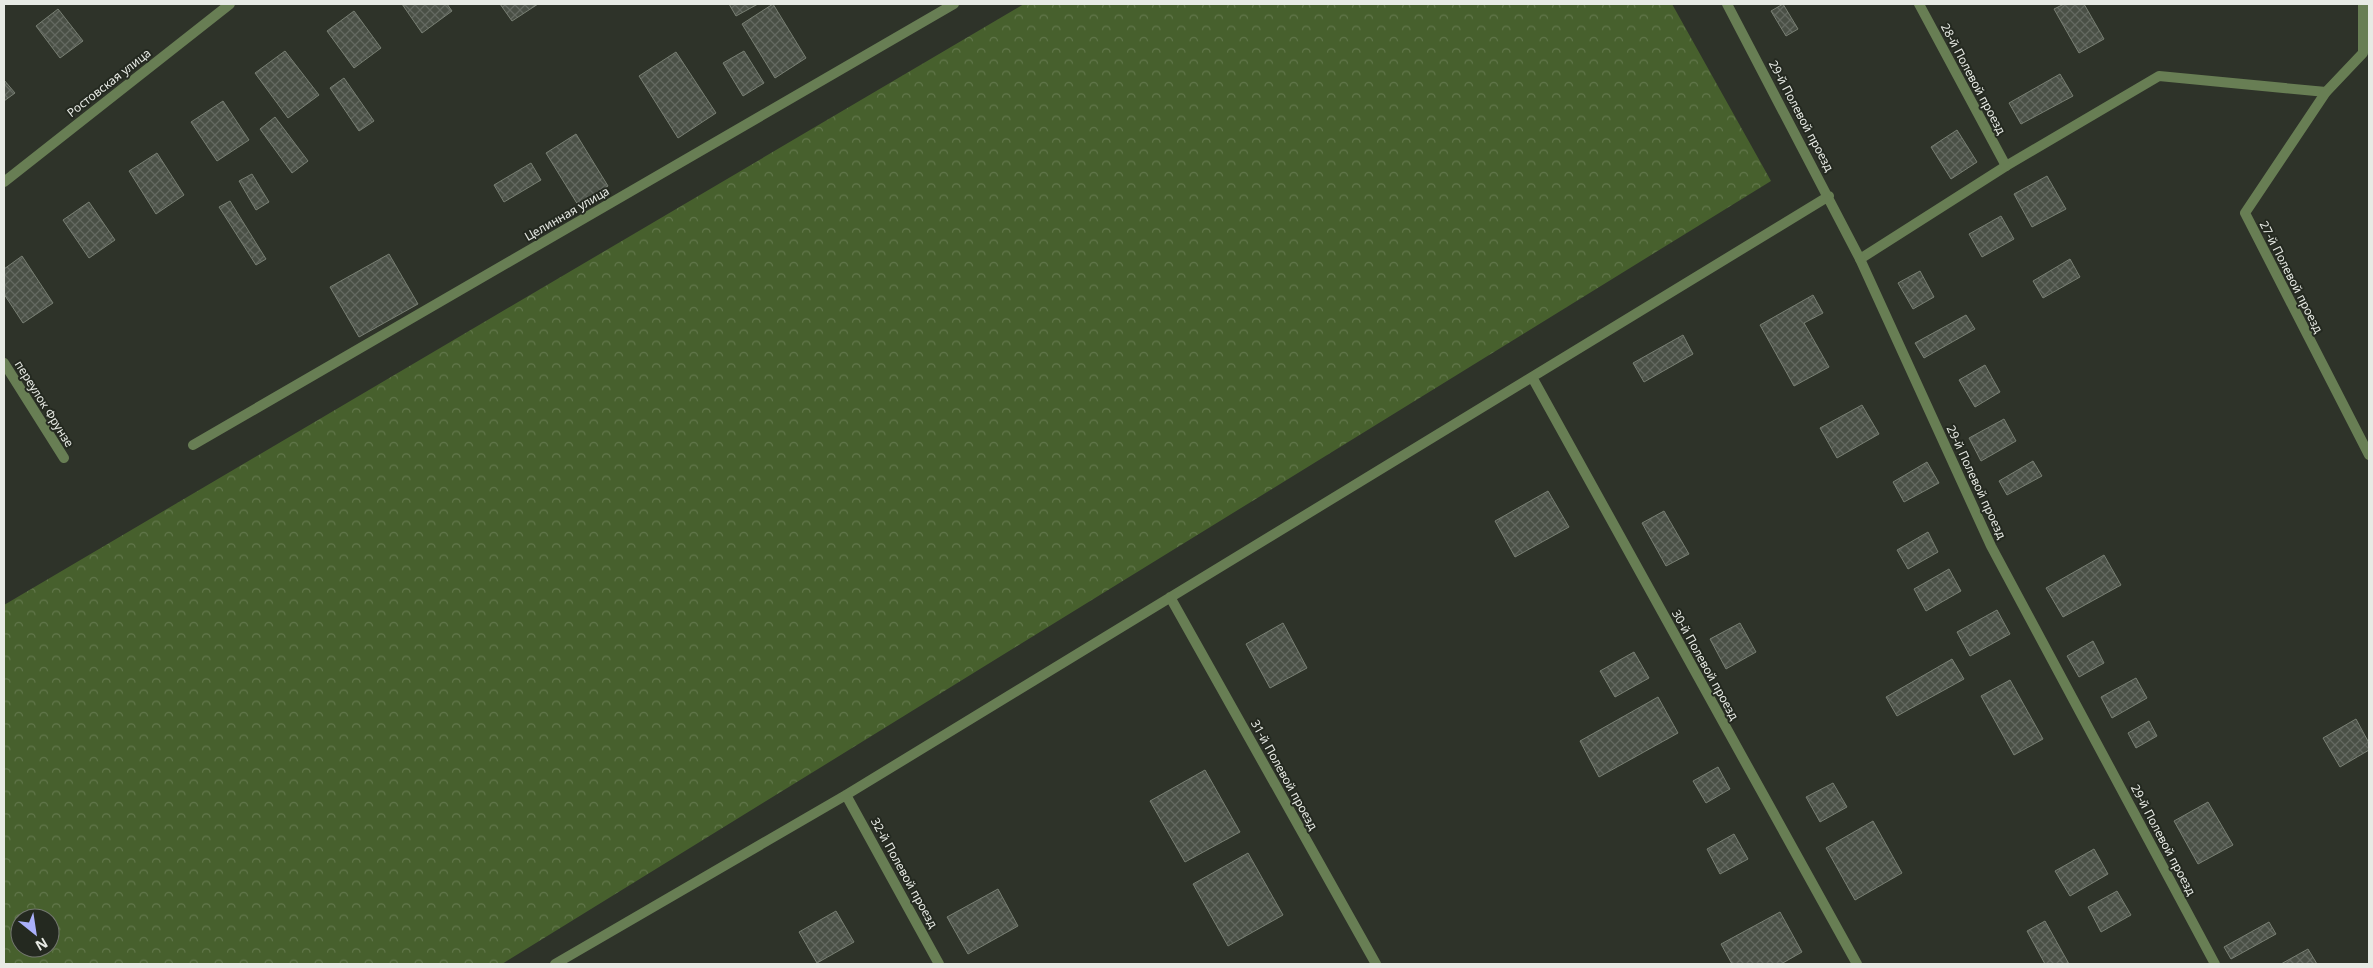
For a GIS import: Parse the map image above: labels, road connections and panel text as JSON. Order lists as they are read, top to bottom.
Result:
{
  "streets": {
    "street": [
      "28-й Полевой проезд",
      "Ростовская улица",
      "29-й Полевой проезд",
      "Целинная улица",
      "27-й Полевой проезд",
      "переулок Фрунзе",
      "30-й Полевой проезд",
      "31-й Полевой проезд",
      "32-й Полевой проезд"
    ]
  },
  "north": "bottom right"
}
